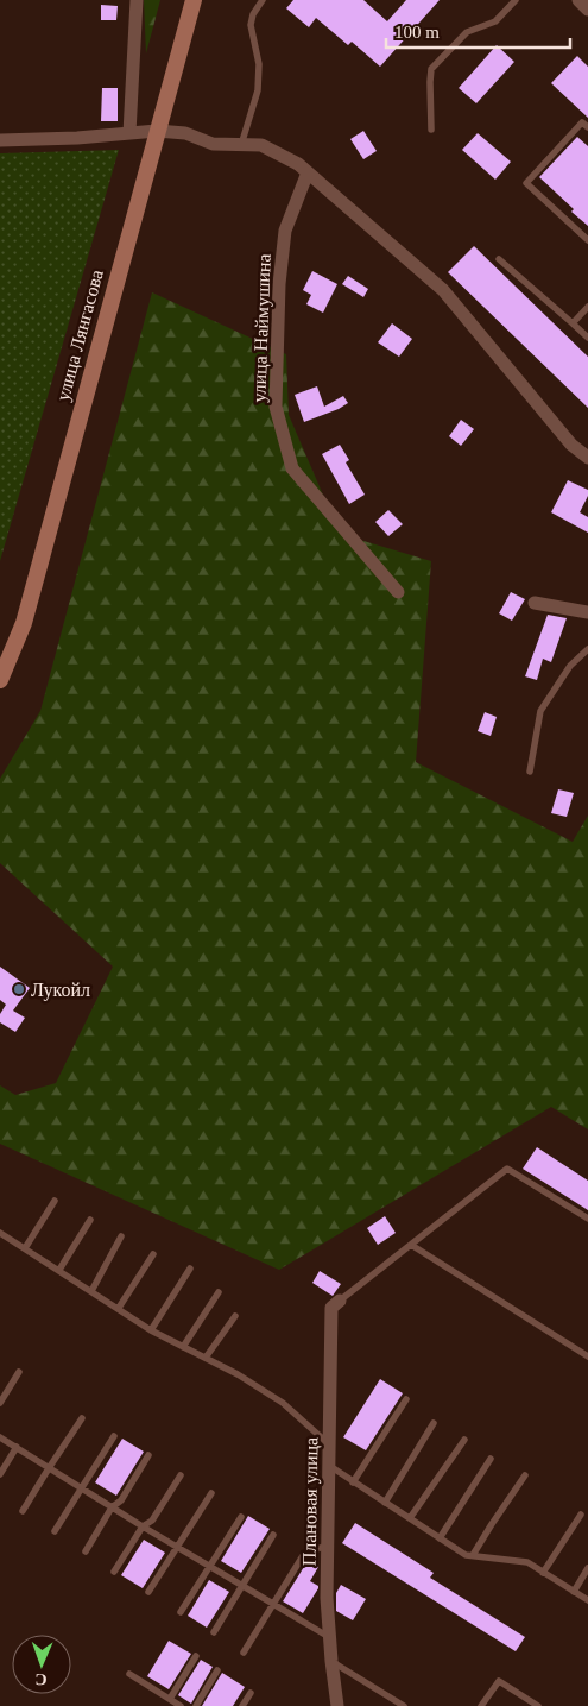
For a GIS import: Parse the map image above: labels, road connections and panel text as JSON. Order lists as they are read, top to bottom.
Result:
{
  "streets": {
    "main road": ["улица Лянгасова"],
    "street": ["улица Наймушина", "Плановая улица"]
  },
  "places": ["Лукойл"],
  "scale_bar": "100 m",
  "north": "bottom"
}
